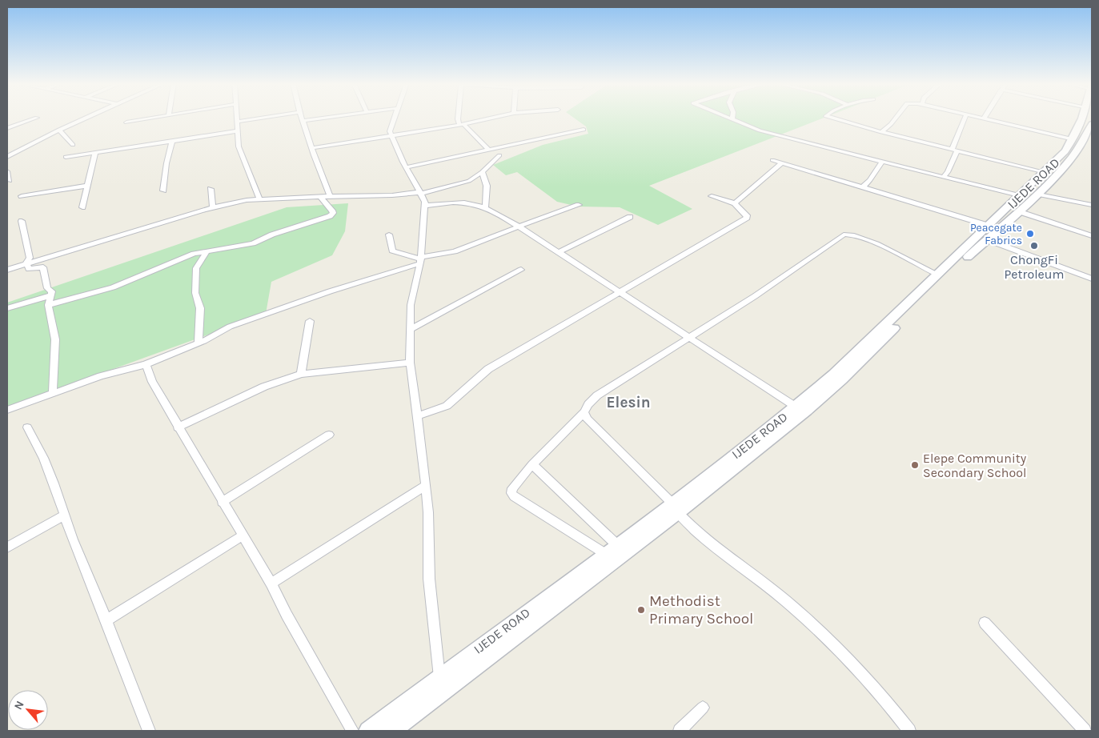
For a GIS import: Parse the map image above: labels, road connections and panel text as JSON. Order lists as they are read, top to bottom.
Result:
{
  "streets": {
    "main road": ["IJEDE ROAD"]
  },
  "districts": ["Elesin"],
  "places": [
    "Peacegate Fabrics",
    "ChongFi Petroleum",
    "Elepe Community Secondary School",
    "Methodist Primary School"
  ],
  "north": "top left"
}
